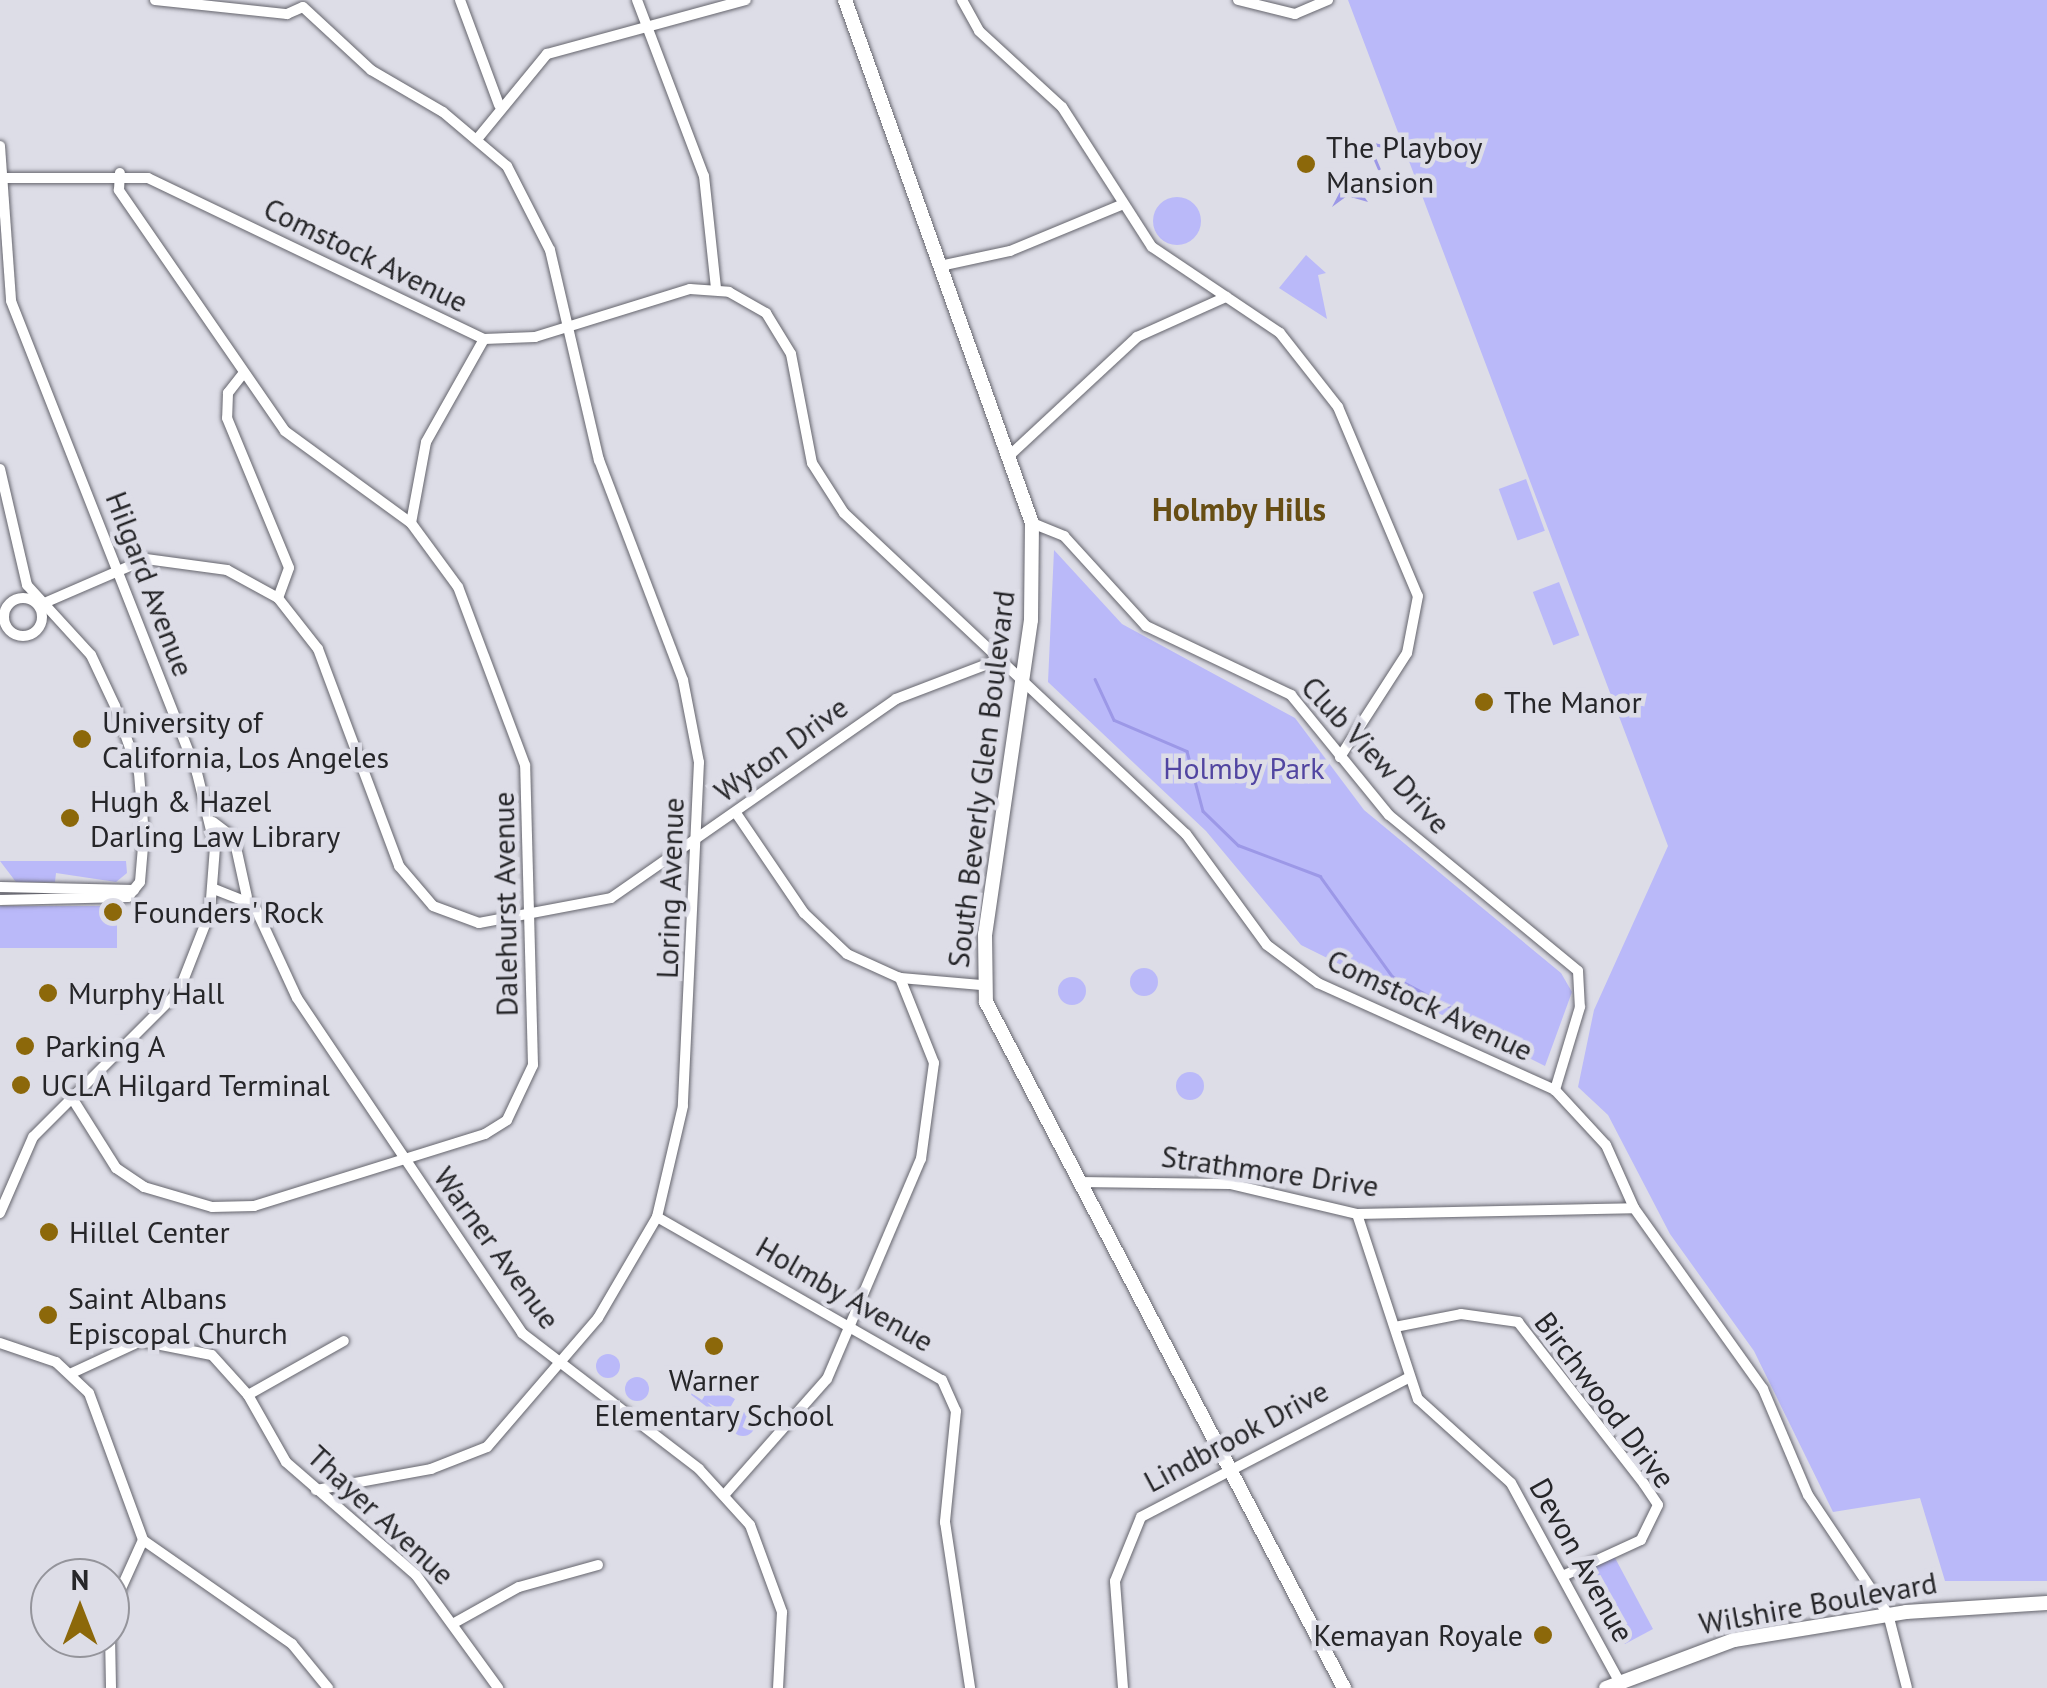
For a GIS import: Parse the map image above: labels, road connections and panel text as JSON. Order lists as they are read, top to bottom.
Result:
{
  "streets": {
    "main road": ["South Beverly Glen Boulevard", "Wilshire Boulevard"],
    "street": [
      "Comstock Avenue",
      "Hilgard Avenue",
      "Wyton Drive",
      "Club View Drive",
      "Loring Avenue",
      "Dalehurst Avenue",
      "Strathmore Drive",
      "Warner Avenue",
      "Holmby Avenue",
      "Birchwood Drive",
      "Lindbrook Drive",
      "Thayer Avenue",
      "Devon Avenue"
    ]
  },
  "crossings": [
    ["Comstock Avenue", "Hilgard Avenue"],
    ["Comstock Avenue", "Wyton Drive"],
    ["Comstock Avenue", "Club View Drive"],
    ["Comstock Avenue", "South Beverly Glen Boulevard"],
    ["Comstock Avenue", "Loring Avenue"],
    ["Comstock Avenue", "Dalehurst Avenue"],
    ["Comstock Avenue", "Strathmore Drive"],
    ["Comstock Avenue", "Wilshire Boulevard"],
    ["Hilgard Avenue", "Wyton Drive"],
    ["Hilgard Avenue", "Warner Avenue"],
    ["Wyton Drive", "Loring Avenue"],
    ["Wyton Drive", "Dalehurst Avenue"],
    ["Club View Drive", "South Beverly Glen Boulevard"],
    ["South Beverly Glen Boulevard", "Strathmore Drive"],
    ["South Beverly Glen Boulevard", "Lindbrook Drive"],
    ["Loring Avenue", "Warner Avenue"],
    ["Loring Avenue", "Holmby Avenue"],
    ["Loring Avenue", "Thayer Avenue"],
    ["Dalehurst Avenue", "Warner Avenue"],
    ["Strathmore Drive", "Devon Avenue"],
    ["Birchwood Drive", "Devon Avenue"],
    ["Lindbrook Drive", "Devon Avenue"],
    ["Devon Avenue", "Wilshire Boulevard"]
  ],
  "districts": ["Holmby Hills"],
  "parks": ["Holmby Park"],
  "places": [
    "The Playboy Mansion",
    "The Manor",
    "University of California, Los Angeles",
    "Hugh & Hazel Darling Law Library",
    "Founders' Rock",
    "Murphy Hall",
    "Parking A",
    "UCLA Hilgard Terminal",
    "Hillel Center",
    "Saint Albans Episcopal Church",
    "Warner Elementary School",
    "Kemayan Royale"
  ],
  "north": "top"
}
